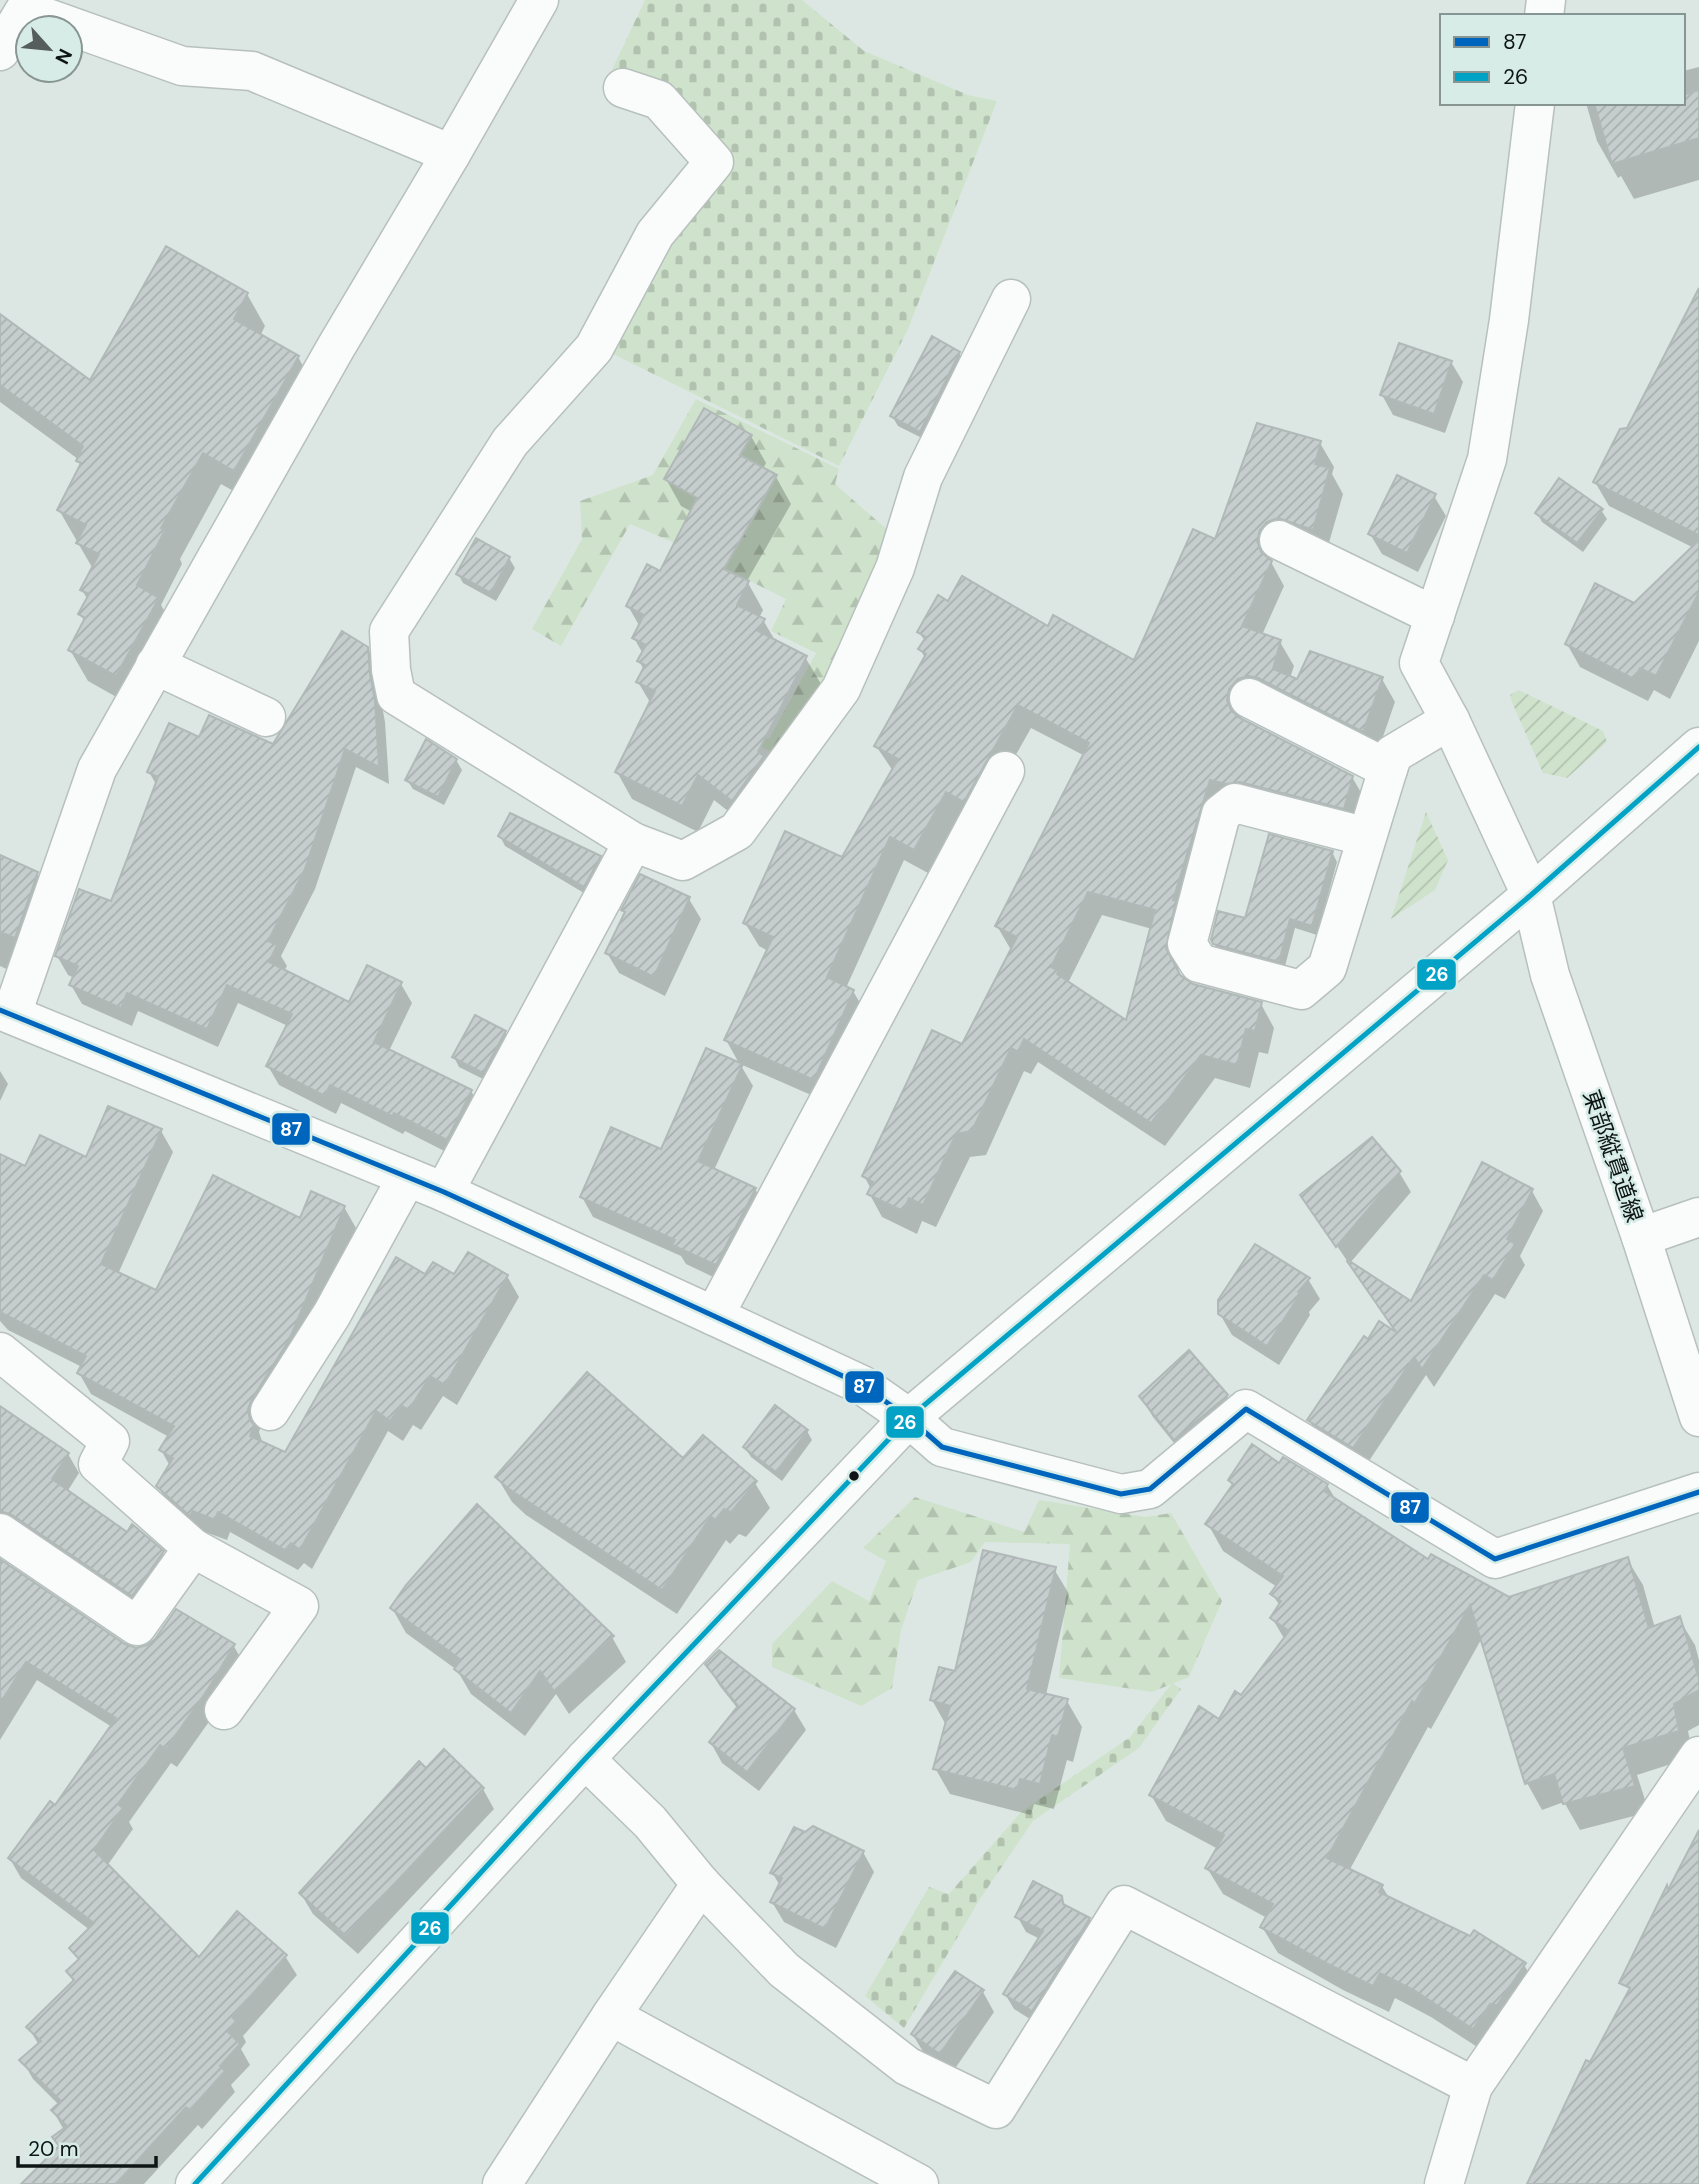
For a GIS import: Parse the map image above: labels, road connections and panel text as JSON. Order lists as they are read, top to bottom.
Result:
{
  "streets": {
    "street": ["東部縦貫道線"]
  },
  "lines": ["transit line 26", "transit line 87"],
  "legend": ["87", "26"],
  "scale_bar": "20 m",
  "north": "bottom right"
}
